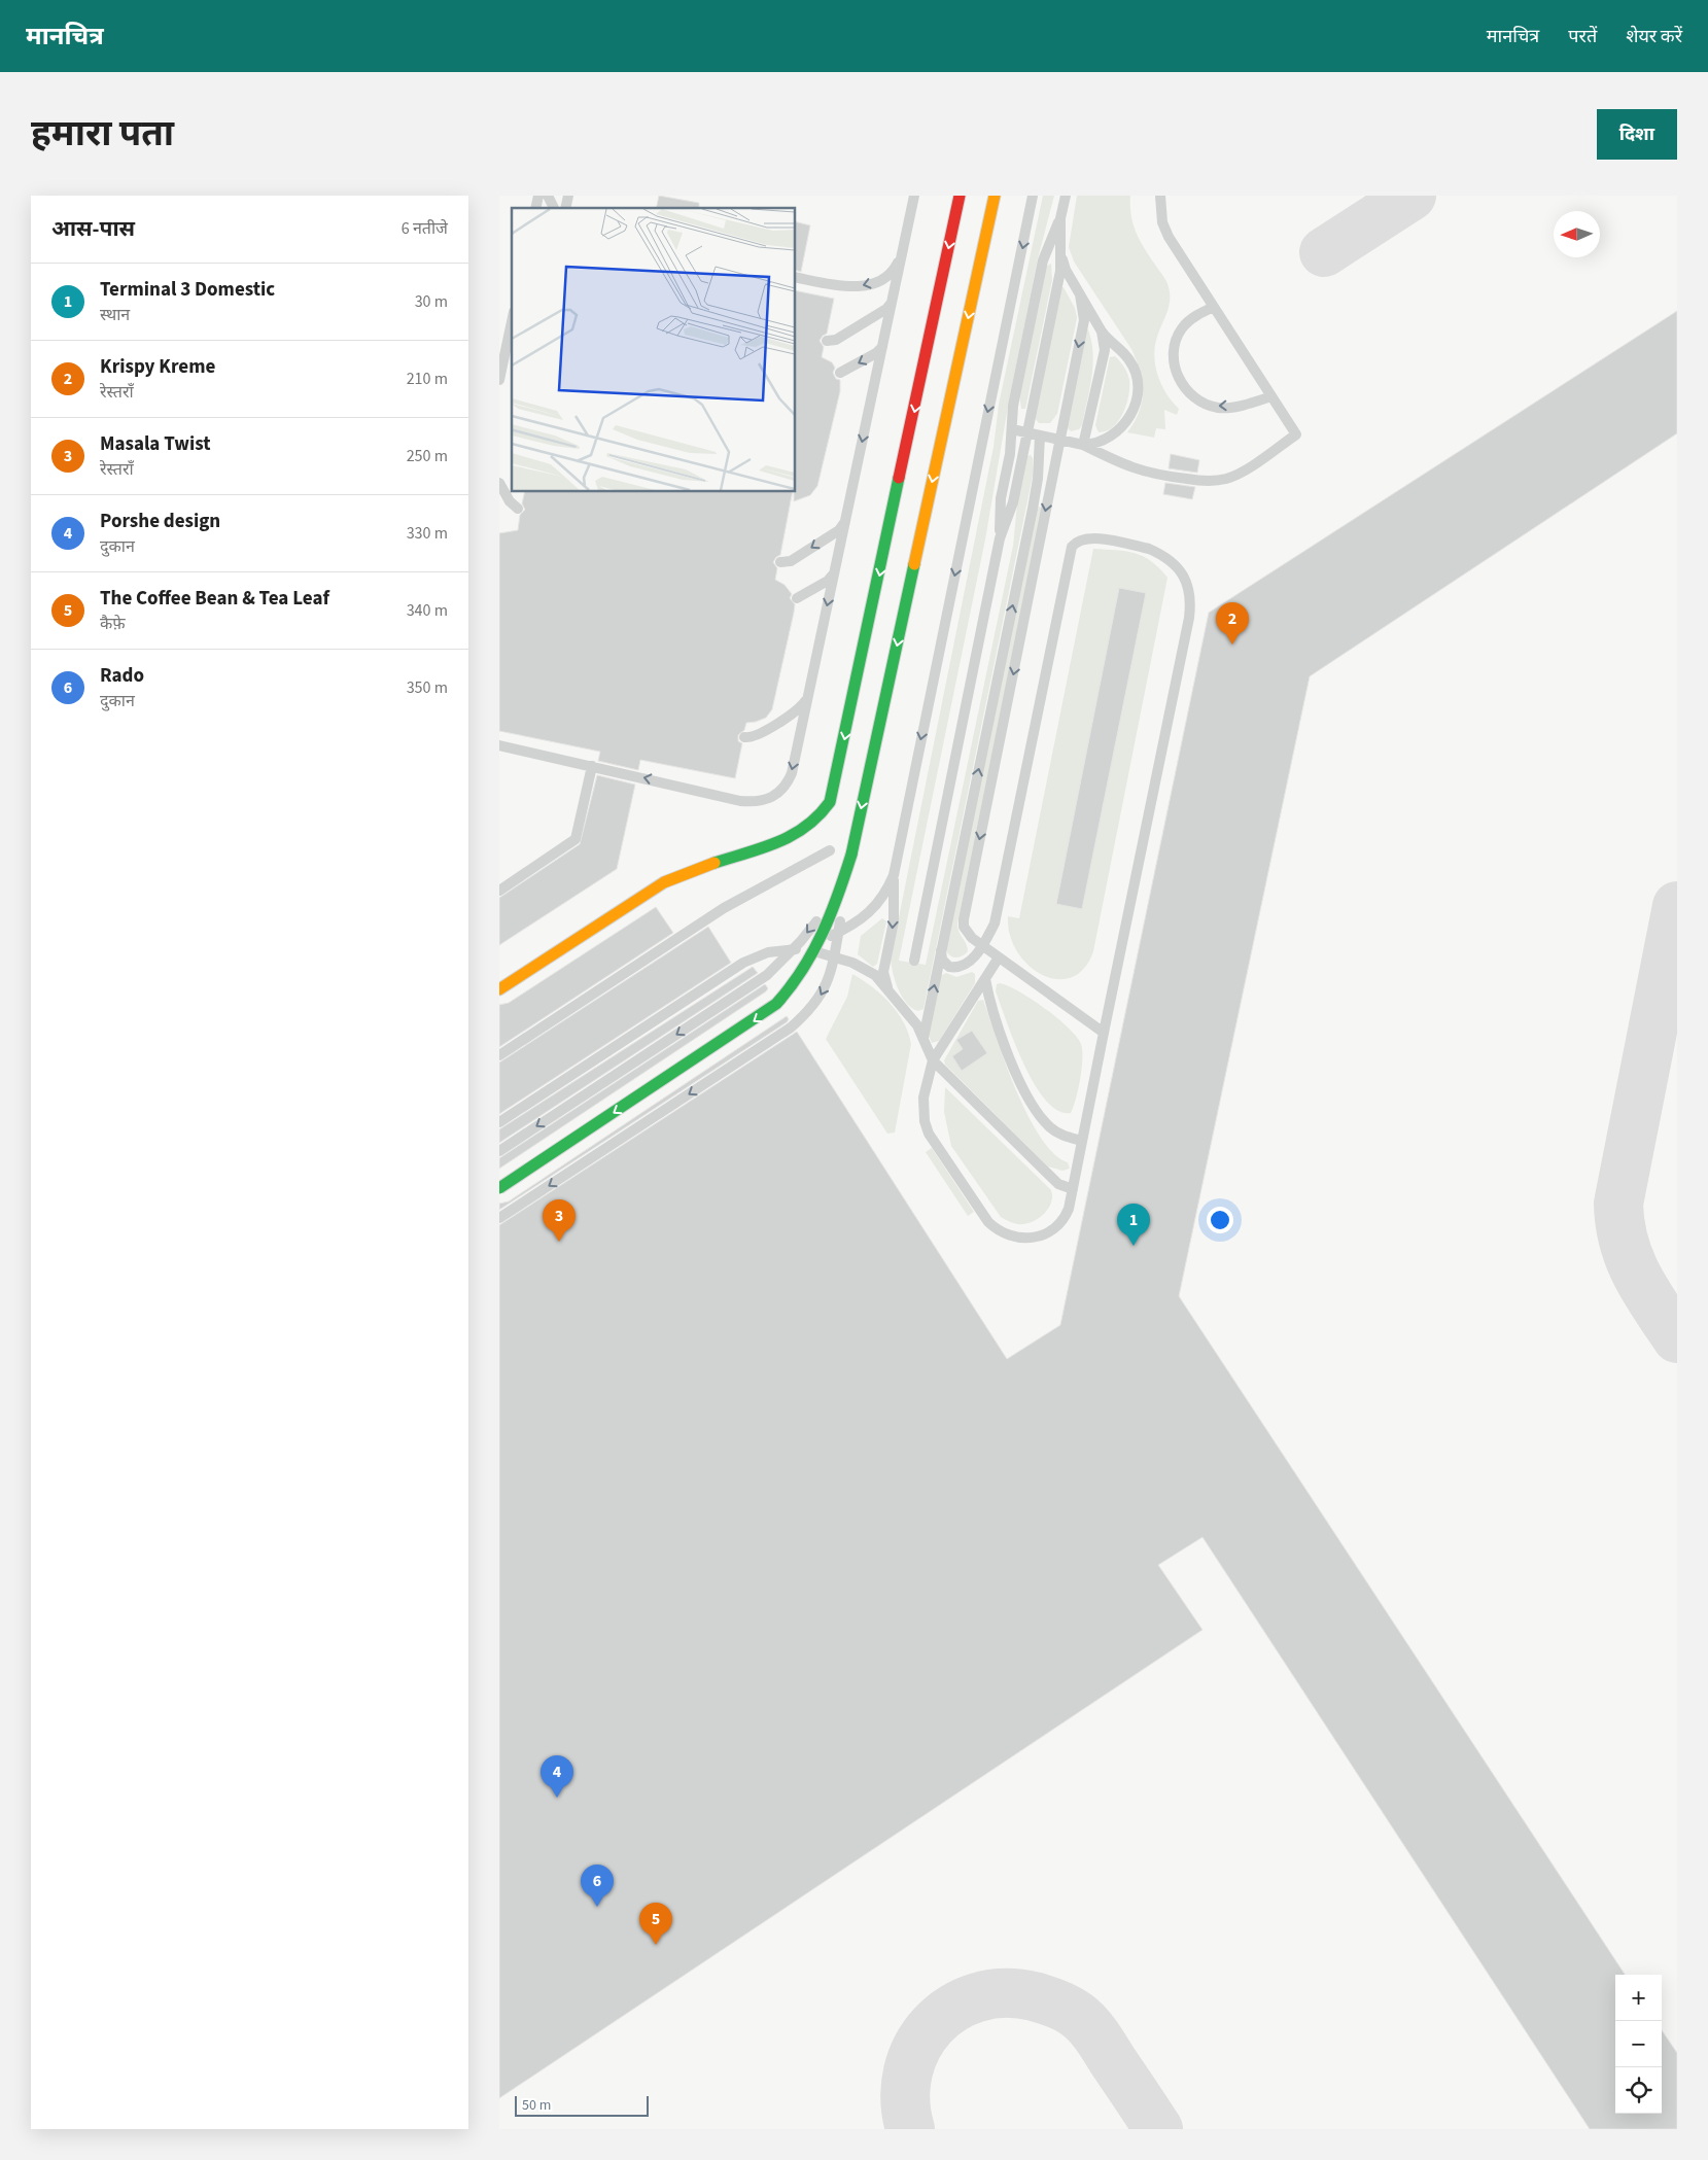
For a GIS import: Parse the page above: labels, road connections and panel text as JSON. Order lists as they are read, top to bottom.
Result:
{
  "scale_bar": "50 m",
  "north": "left",
  "page": {
    "header": "मानचित्र",
    "nav": ["मानचित्र", "परतें", "शेयर करें"],
    "title": "हमारा पता",
    "buttons": "दिशा",
    "heading": ["आस-पास", "6 नतीजे"],
    "list": [
      {
        "mark": "1",
        "name": "Terminal 3 Domestic",
        "note": "स्थान",
        "value": "30 m"
      },
      {
        "mark": "2",
        "name": "Krispy Kreme",
        "note": "रेस्तराँ",
        "value": "210 m"
      },
      {
        "mark": "3",
        "name": "Masala Twist",
        "note": "रेस्तराँ",
        "value": "250 m"
      },
      {
        "mark": "4",
        "name": "Porshe design",
        "note": "दुकान",
        "value": "330 m"
      },
      {
        "mark": "5",
        "name": "The Coffee Bean & Tea Leaf",
        "note": "कैफ़े",
        "value": "340 m"
      },
      {
        "mark": "6",
        "name": "Rado",
        "note": "दुकान",
        "value": "350 m"
      }
    ],
    "pins": [
      "2",
      "3",
      "1",
      "4",
      "6",
      "5"
    ],
    "map_buttons": ["+", "−"],
    "scale": "50 m"
  }
}
